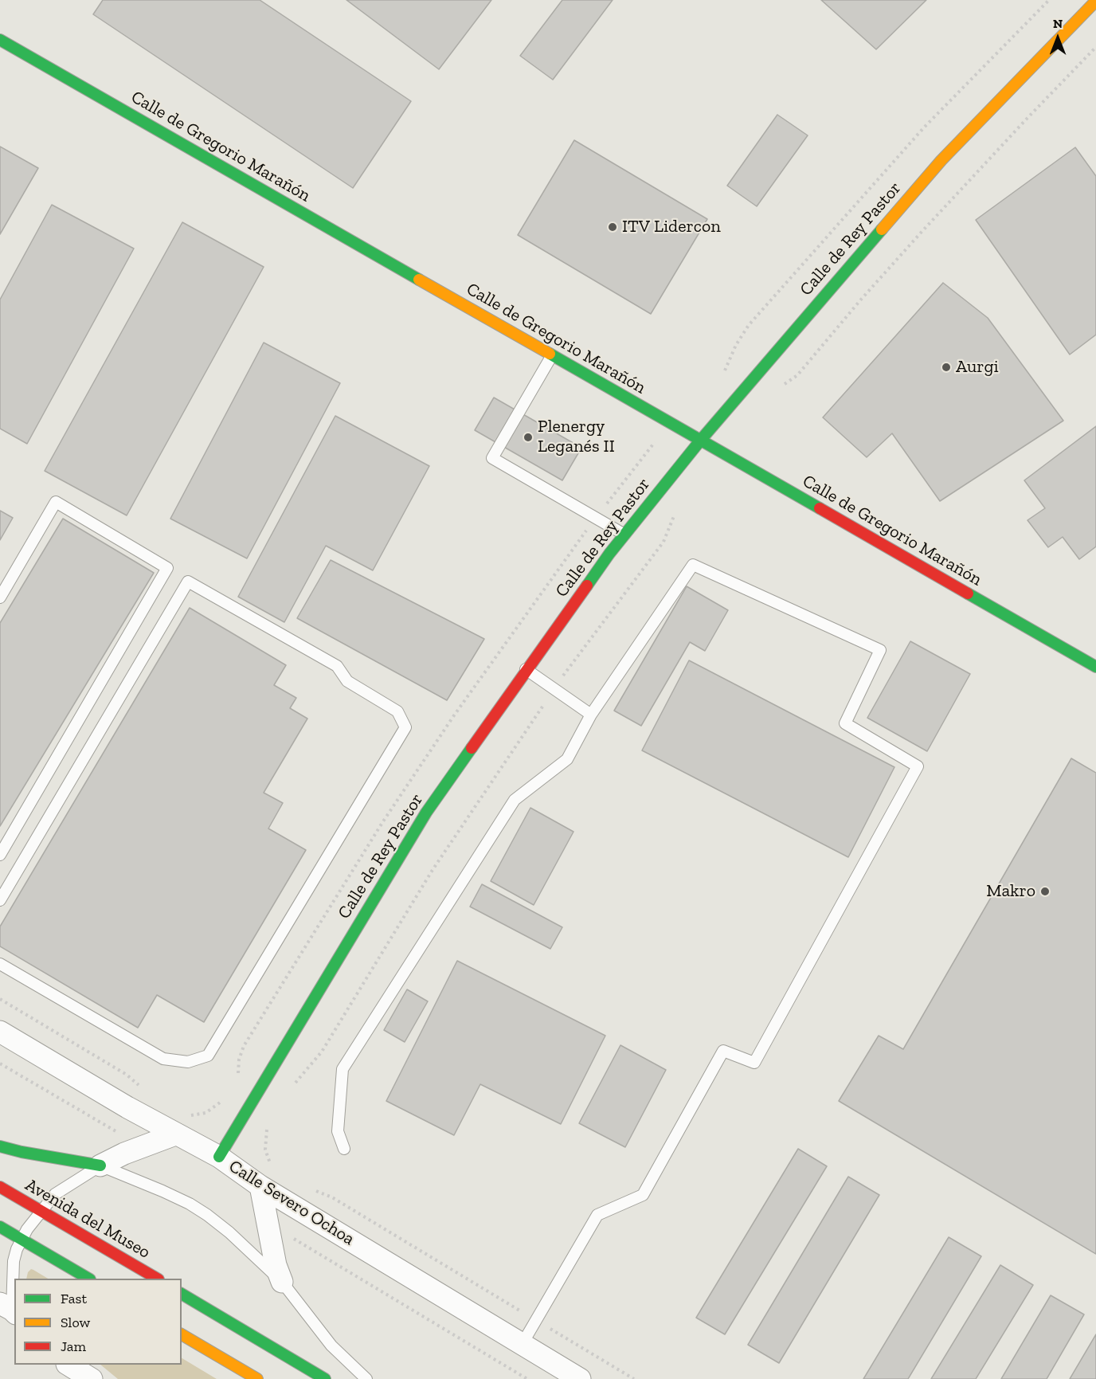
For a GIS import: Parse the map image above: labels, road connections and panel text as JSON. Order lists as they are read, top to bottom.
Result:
{
  "streets": {
    "main road": ["Calle de Gregorio Marañón", "Calle de Rey Pastor", "Avenida del Museo"],
    "street": ["Calle Severo Ochoa"]
  },
  "crossings": [
    ["Calle de Gregorio Marañón", "Calle de Rey Pastor"],
    ["Calle de Rey Pastor", "Calle Severo Ochoa"]
  ],
  "places": [
    "ITV Lidercon",
    "Aurgi",
    "Plenergy Leganés II",
    "Makro"
  ],
  "legend": ["Fast", "Slow", "Jam"],
  "north": "top"
}
